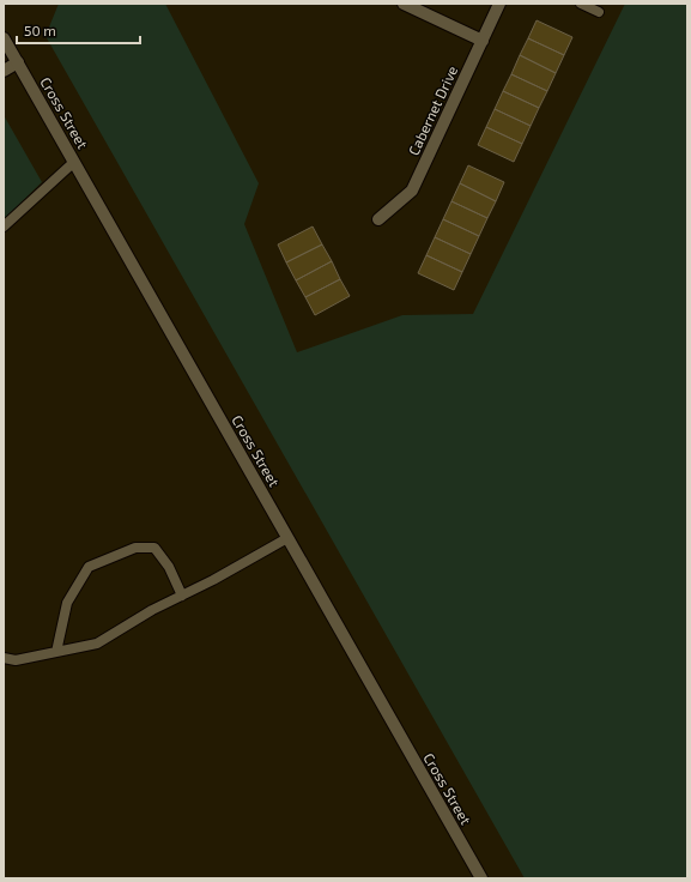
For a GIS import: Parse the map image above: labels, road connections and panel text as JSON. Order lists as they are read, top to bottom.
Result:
{
  "streets": {
    "main road": ["Cabernet Drive", "Cross Street"]
  },
  "scale_bar": "50 m"
}
